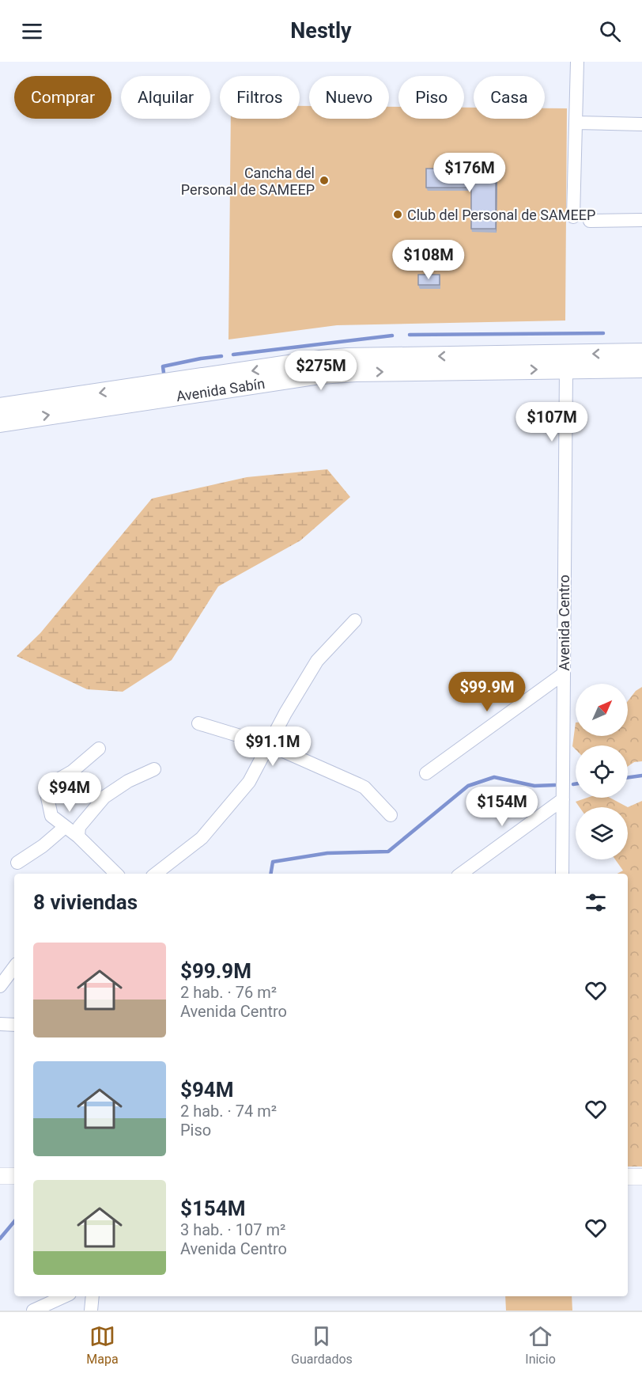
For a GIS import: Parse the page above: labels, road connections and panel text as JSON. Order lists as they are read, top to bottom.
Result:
{
  "streets": {
    "main road": ["Avenida Sabín"],
    "street": ["Avenida Centro"]
  },
  "crossings": [
    ["Avenida Sabín", "Avenida Centro"]
  ],
  "places": ["Cancha del Personal de SAMEEP", "Club del Personal de SAMEEP"],
  "north": "top right",
  "page": {
    "header": "Nestly",
    "chip": [
      "Comprar",
      "Alquilar",
      "Filtros",
      "Nuevo",
      "Piso",
      "Casa"
    ],
    "price": [
      "$176M",
      "$108M",
      "$275M",
      "$107M",
      "$99.9M",
      "$91.1M",
      "$94M",
      "$154M"
    ],
    "heading": "8 viviendas",
    "list": [
      {
        "name": "$99.9M",
        "note": "2 hab. · 76 m² · Avenida Centro"
      },
      {
        "name": "$94M",
        "note": "2 hab. · 74 m² · Piso"
      },
      {
        "name": "$154M",
        "note": "3 hab. · 107 m² · Avenida Centro"
      }
    ],
    "tabs": ["Mapa", "Guardados", "Inicio"]
  }
}
